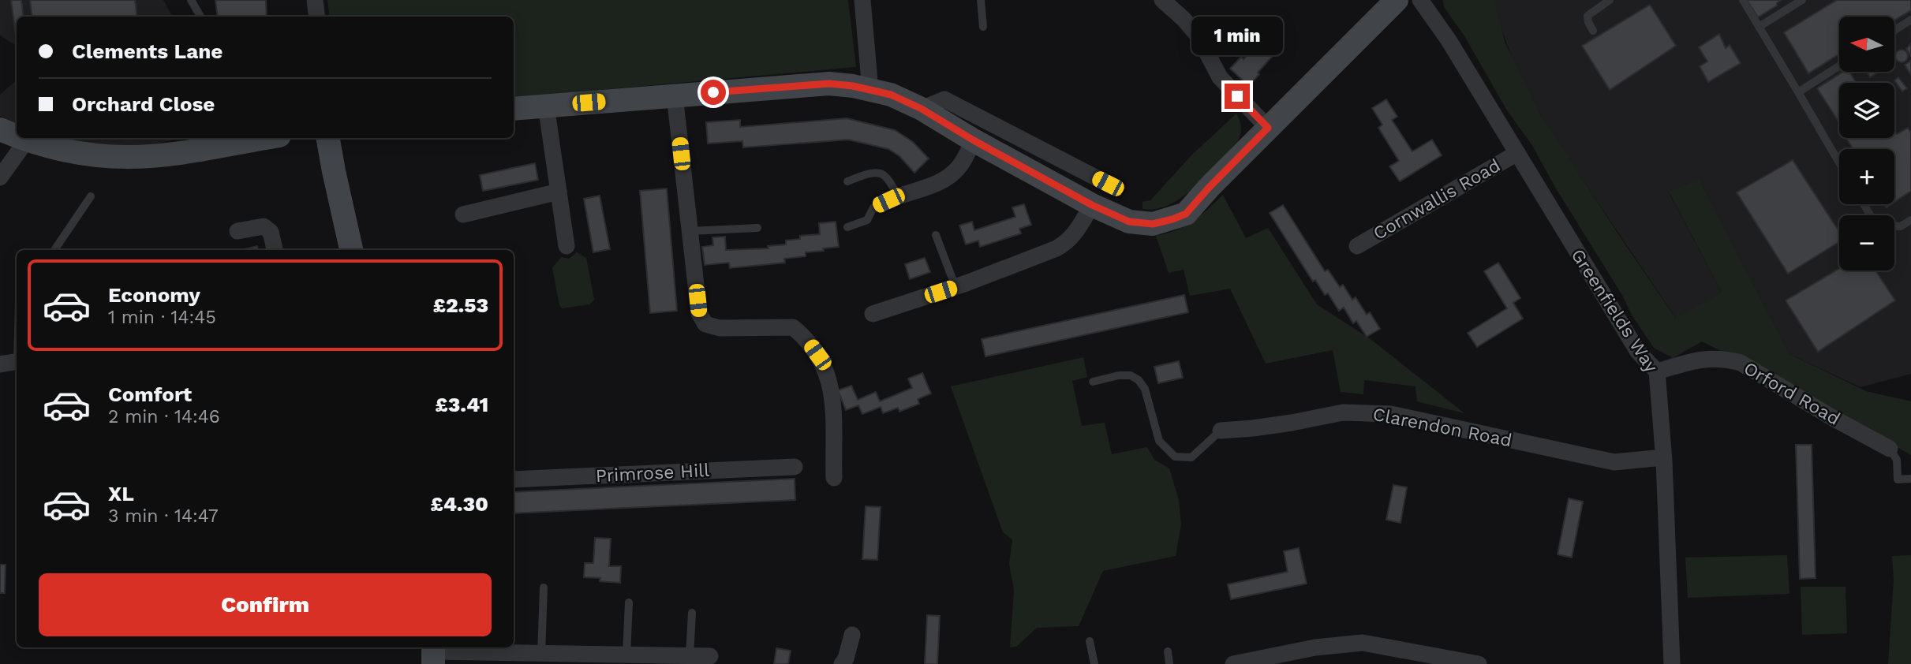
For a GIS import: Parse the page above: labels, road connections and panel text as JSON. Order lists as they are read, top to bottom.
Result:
{
  "streets": {
    "street": [
      "Cornwallis Road",
      "Greenfields Way",
      "Orford Road",
      "Clarendon Road",
      "Primrose Hill"
    ]
  },
  "crossings": [
    ["Cornwallis Road", "Greenfields Way"],
    ["Greenfields Way", "Orford Road"],
    ["Greenfields Way", "Clarendon Road"]
  ],
  "north": "left",
  "page": {
    "map_buttons": ["+", "−"],
    "bubble": "1 min",
    "banner": ["Clements Lane", "Orchard Close"],
    "list": [
      {
        "name": "Economy",
        "note": "1 min · 14:45",
        "value": "£2.53"
      },
      {
        "name": "Comfort",
        "note": "2 min · 14:46",
        "value": "£3.41"
      },
      {
        "name": "XL",
        "note": "3 min · 14:47",
        "value": "£4.30"
      }
    ],
    "buttons": "Confirm"
  }
}
